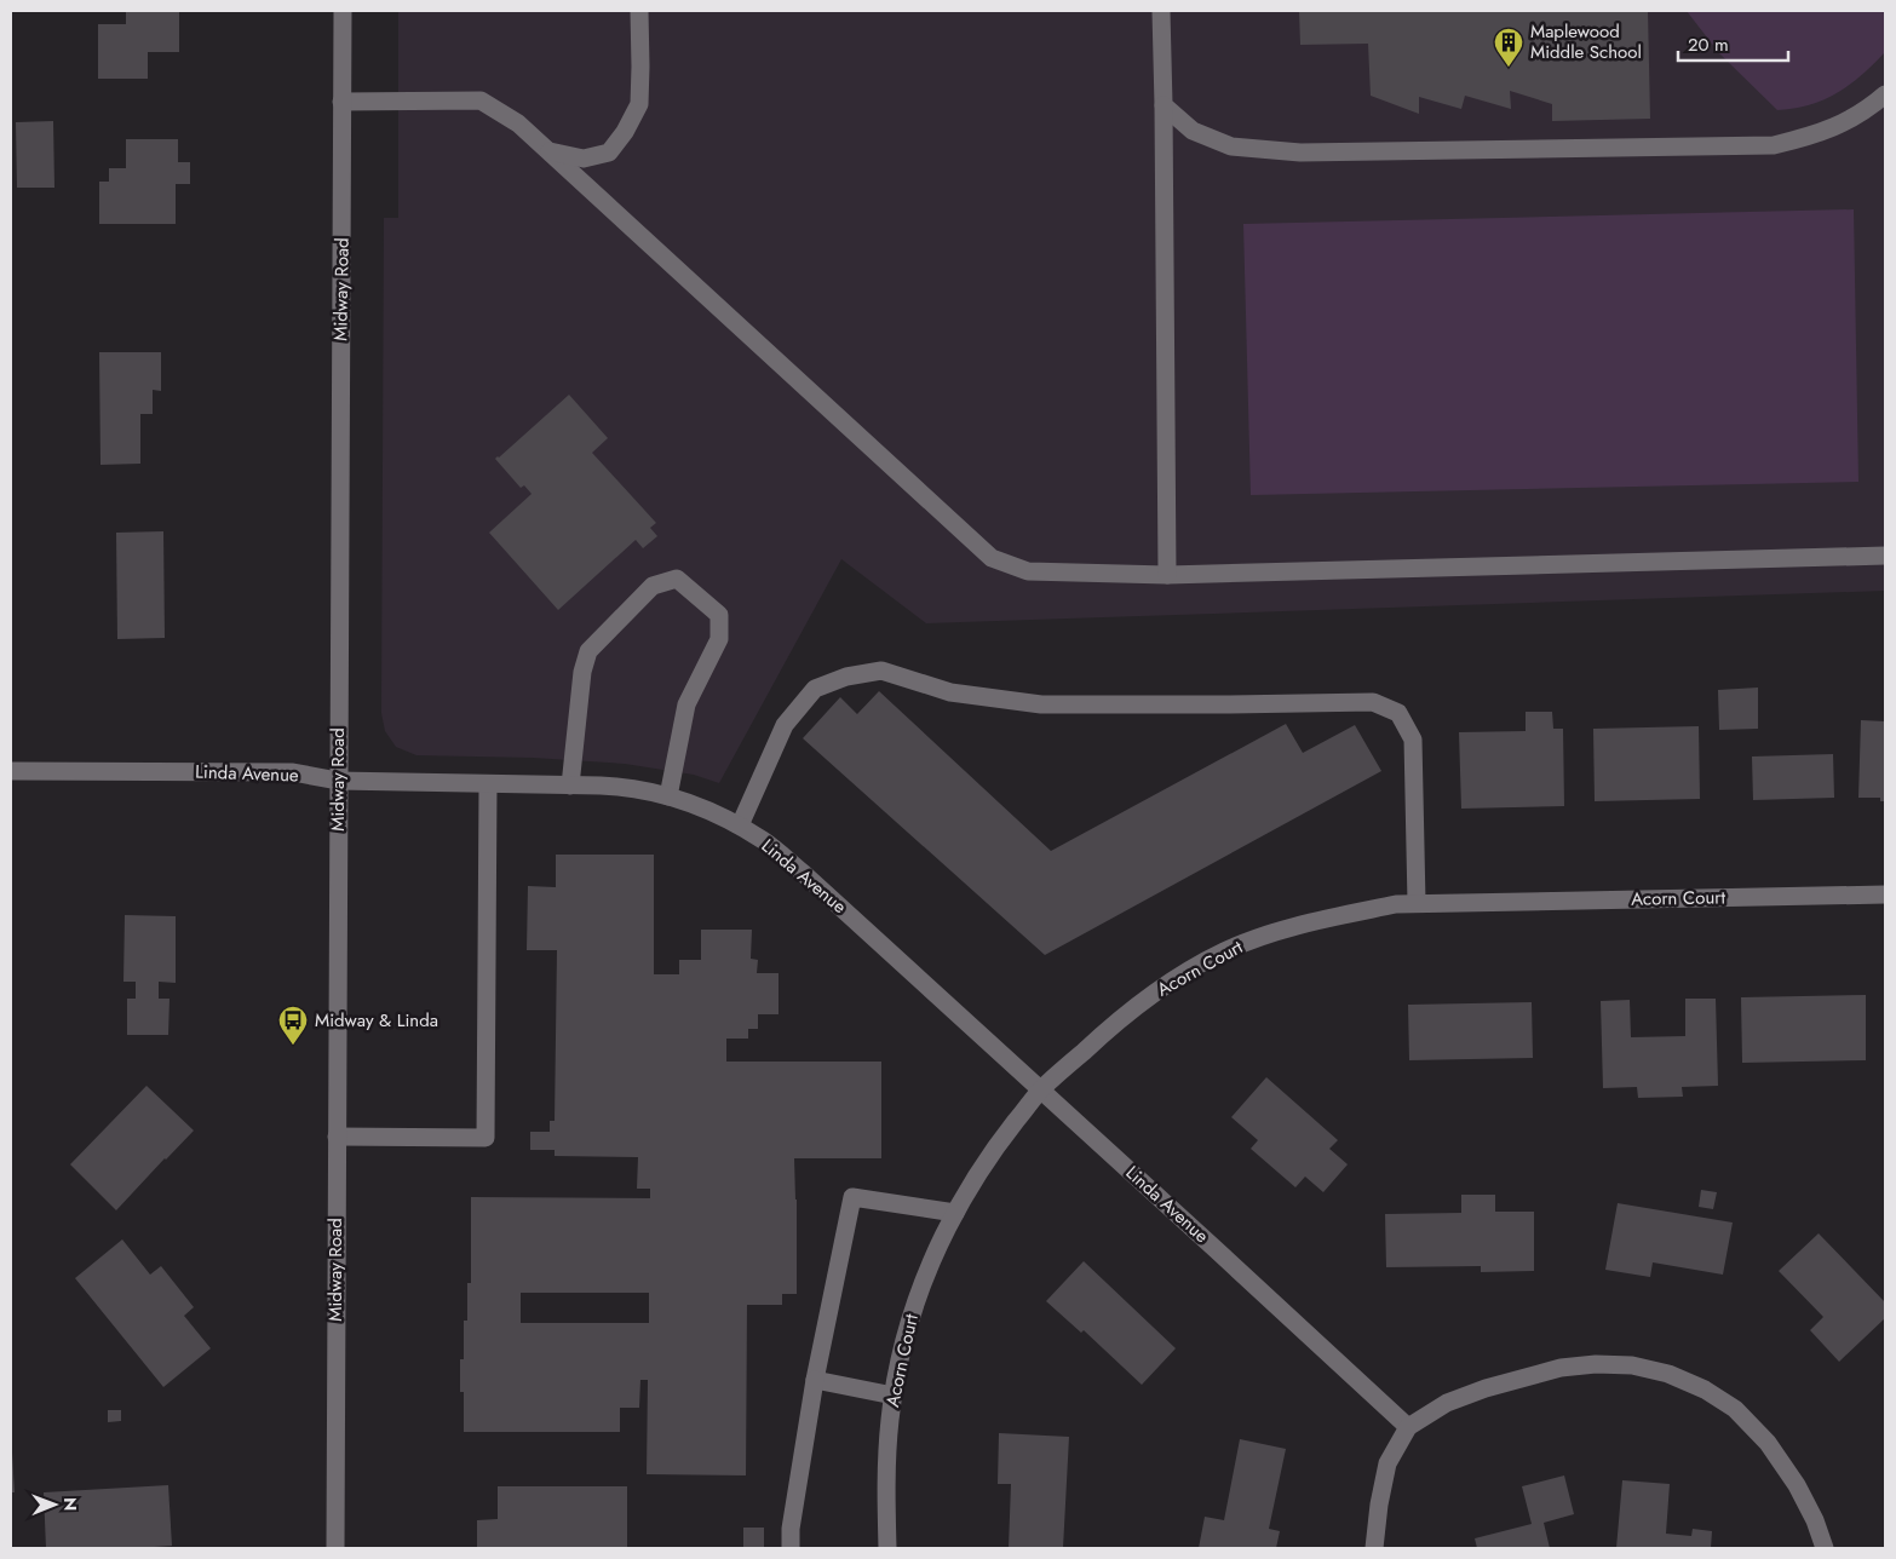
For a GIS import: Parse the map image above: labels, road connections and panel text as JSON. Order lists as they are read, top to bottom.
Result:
{
  "streets": {
    "street": ["Midway Road", "Linda Avenue", "Acorn Court"]
  },
  "crossings": [
    ["Midway Road", "Linda Avenue"],
    ["Linda Avenue", "Acorn Court"]
  ],
  "places": {
    "building": ["Maplewood Middle School"],
    "bus stop": ["Midway & Linda"]
  },
  "scale_bar": "20 m",
  "north": "right"
}
